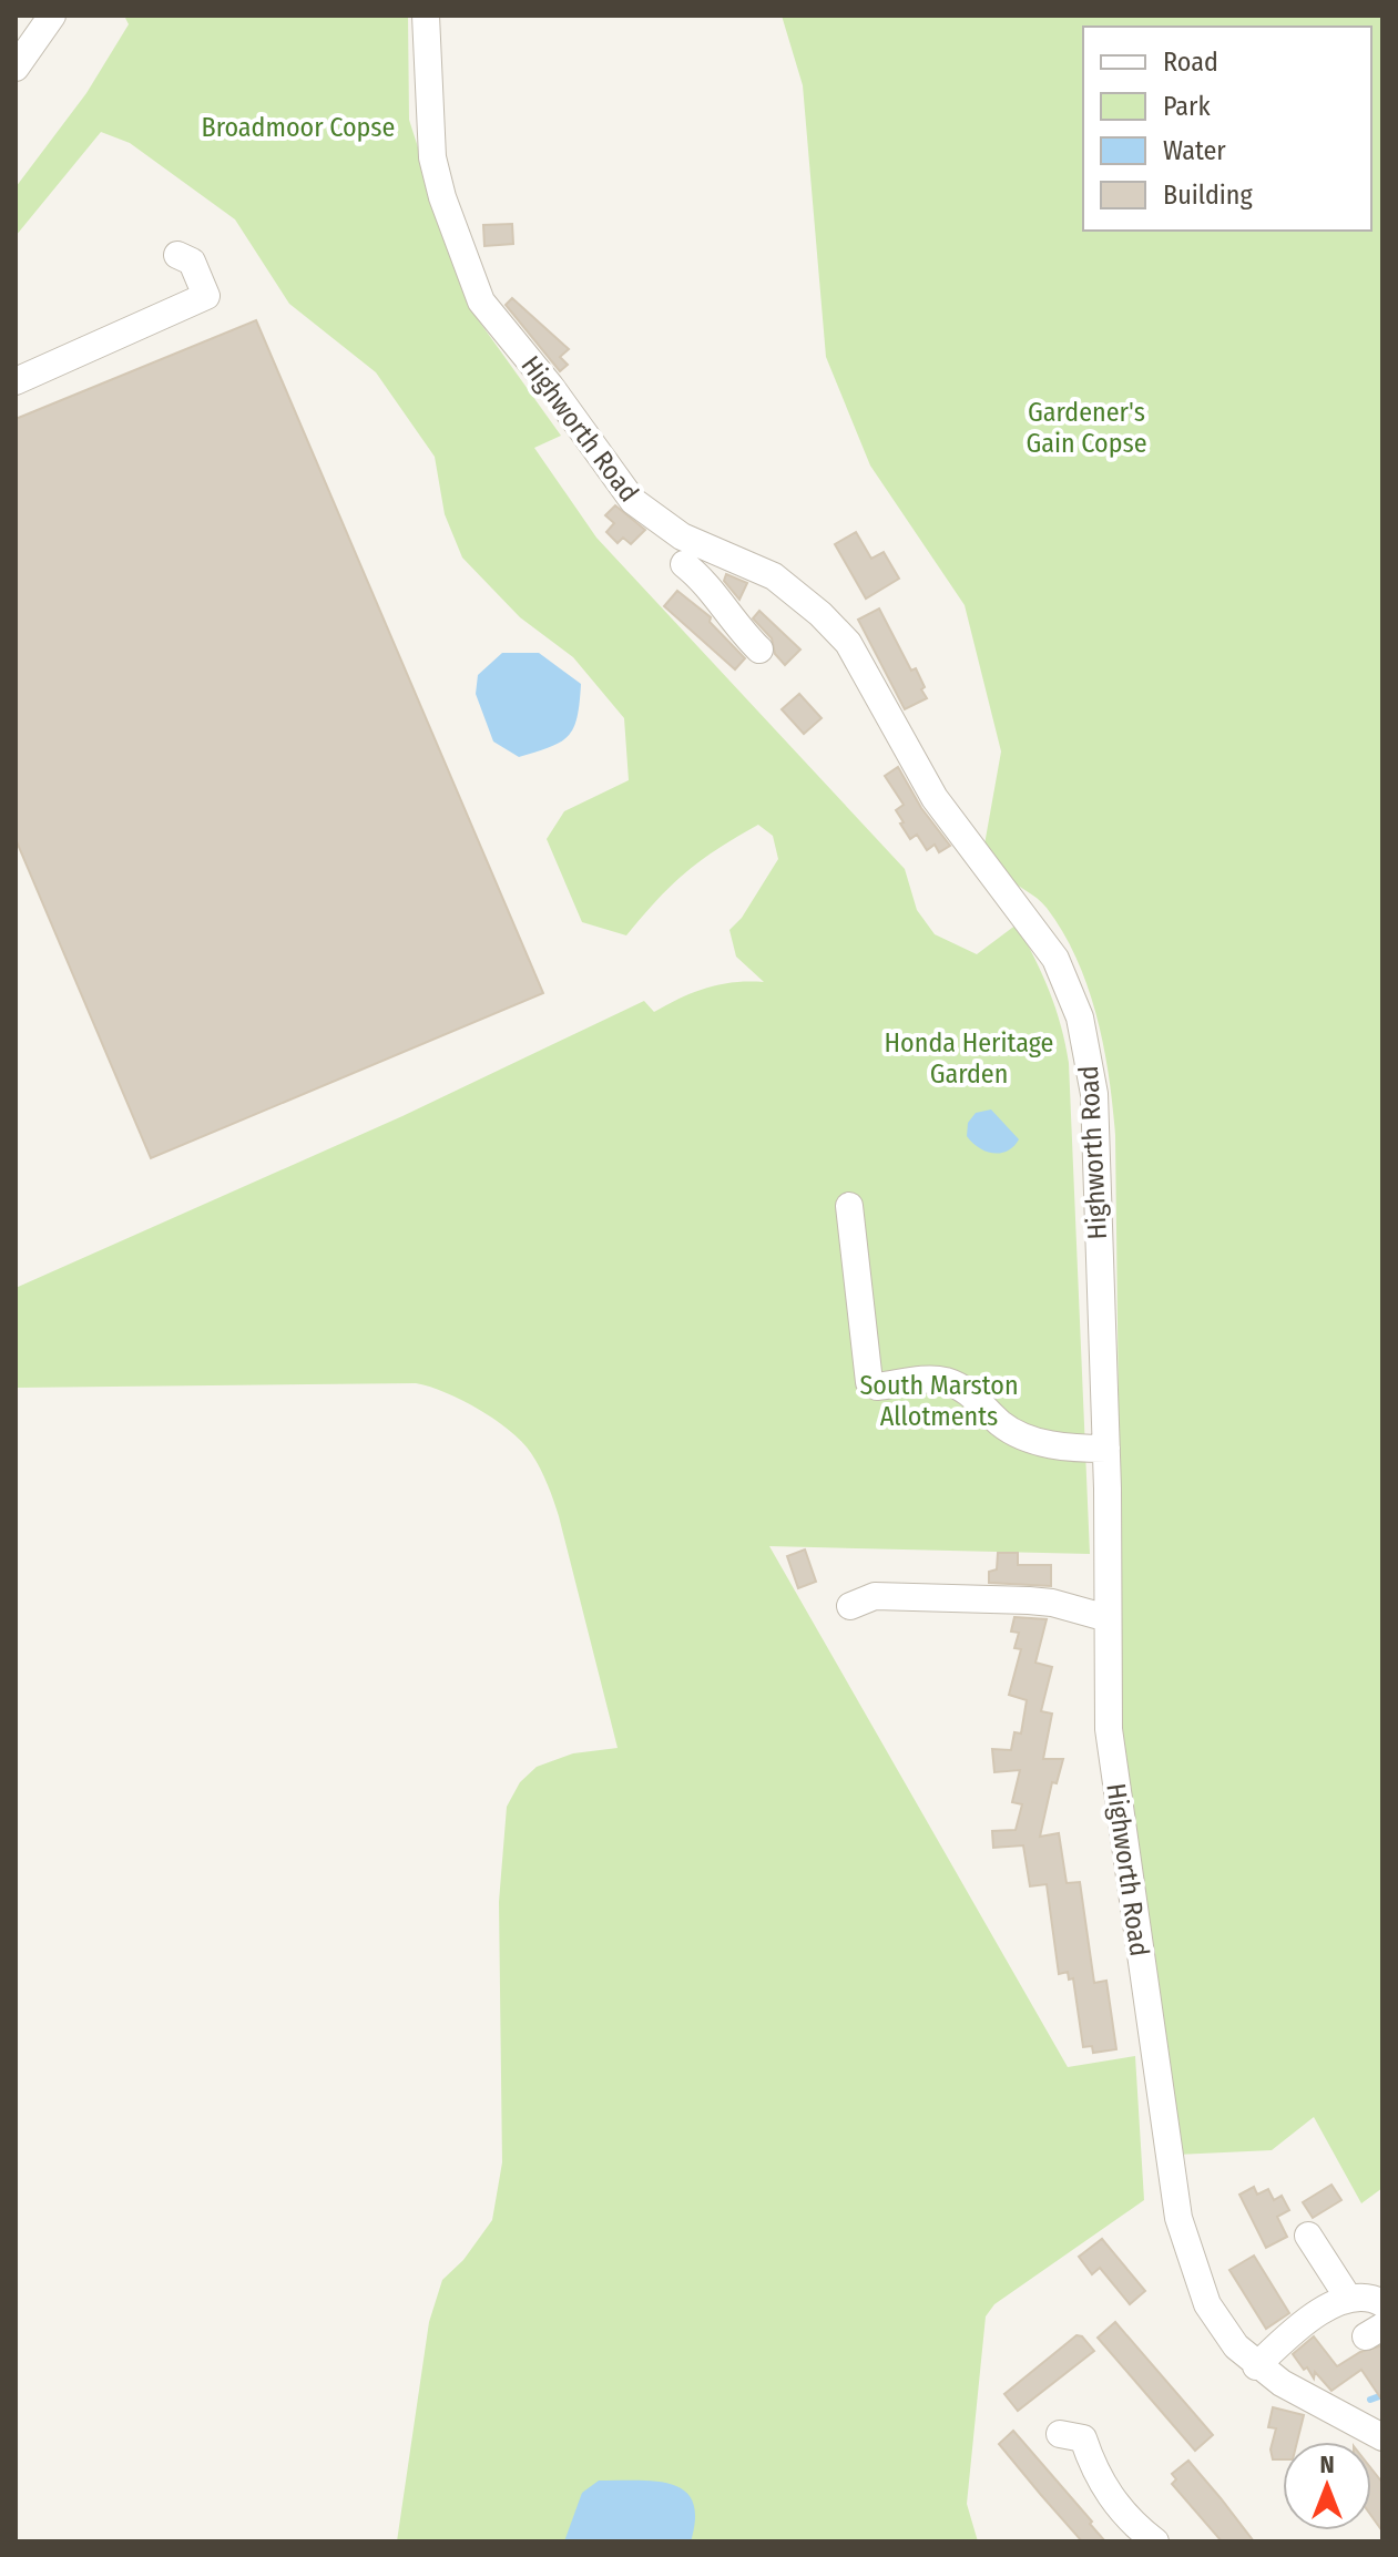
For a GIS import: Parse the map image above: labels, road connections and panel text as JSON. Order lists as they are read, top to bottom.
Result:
{
  "streets": {
    "street": ["Highworth Road"]
  },
  "parks": [
    "Broadmoor Copse",
    "Gardener's Gain Copse",
    "Honda Heritage Garden",
    "South Marston Allotments"
  ],
  "legend": [
    "Road",
    "Park",
    "Water",
    "Building"
  ],
  "north": "top"
}
